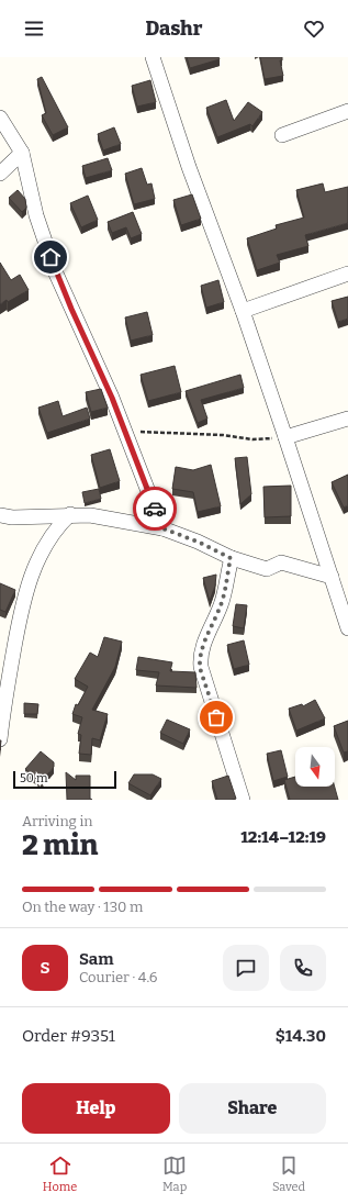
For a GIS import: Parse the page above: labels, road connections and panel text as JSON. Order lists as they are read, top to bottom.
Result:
{
  "scale_bar": "50 m",
  "north": "bottom",
  "page": {
    "header": "Dashr",
    "scale": "50 m",
    "heading": ["2 min", "Arriving in", "12:14–12:19"],
    "panel": [
      "Sam",
      "Courier · 4.6",
      "Order #9351",
      "$14.30"
    ],
    "bar": "On the way · 130 m",
    "round": "S",
    "buttons": ["Help", "Share"],
    "tabs": ["Home", "Map", "Saved"]
  }
}
